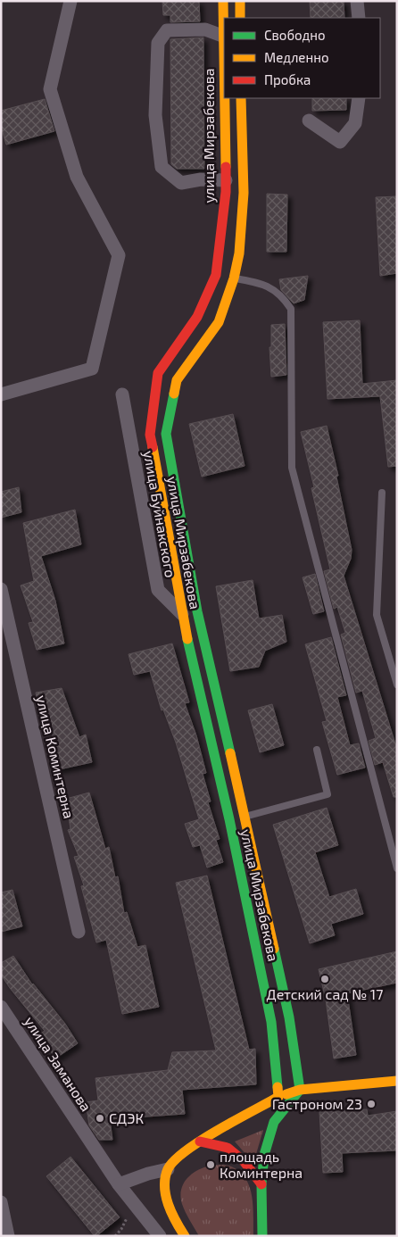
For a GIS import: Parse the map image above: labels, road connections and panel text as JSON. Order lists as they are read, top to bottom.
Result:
{
  "streets": {
    "main road": ["улица Мирзабекова"],
    "street": ["улица Буйнакского", "улица Коминтерна", "улица Заманова"]
  },
  "crossings": [
    ["улица Мирзабекова", "улица Буйнакского"]
  ],
  "places": [
    "Детский сад № 17",
    "Гастроном 23",
    "СДЭК",
    "площадь Коминтерна"
  ],
  "legend": ["Свободно", "Медленно", "Пробка"]
}
